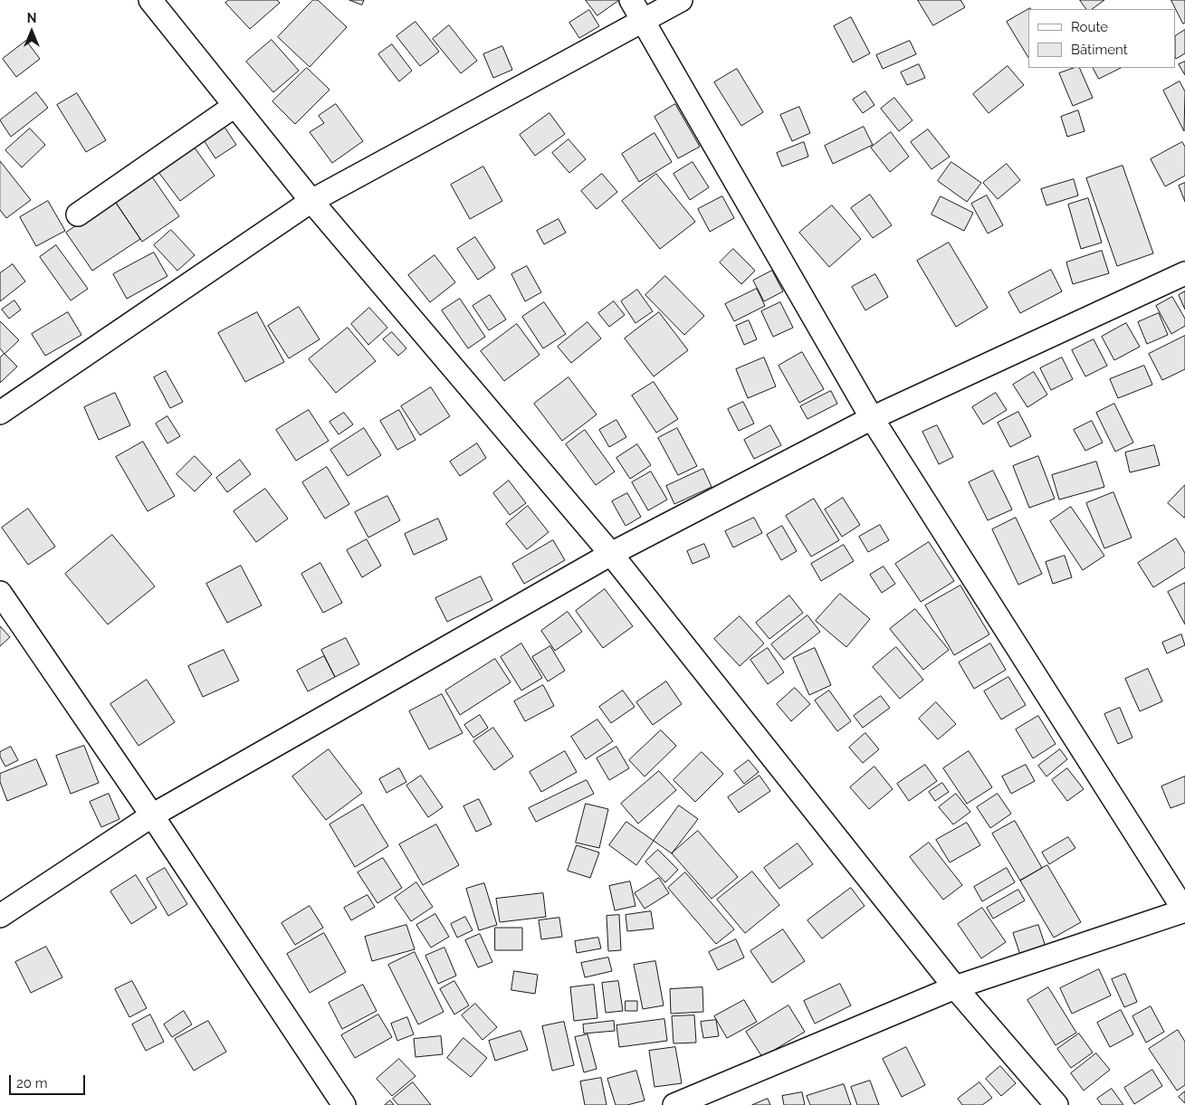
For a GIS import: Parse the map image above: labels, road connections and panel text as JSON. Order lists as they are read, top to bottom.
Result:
{
  "legend": ["Route", "Bâtiment"],
  "scale_bar": "20 m",
  "north": "top"
}
